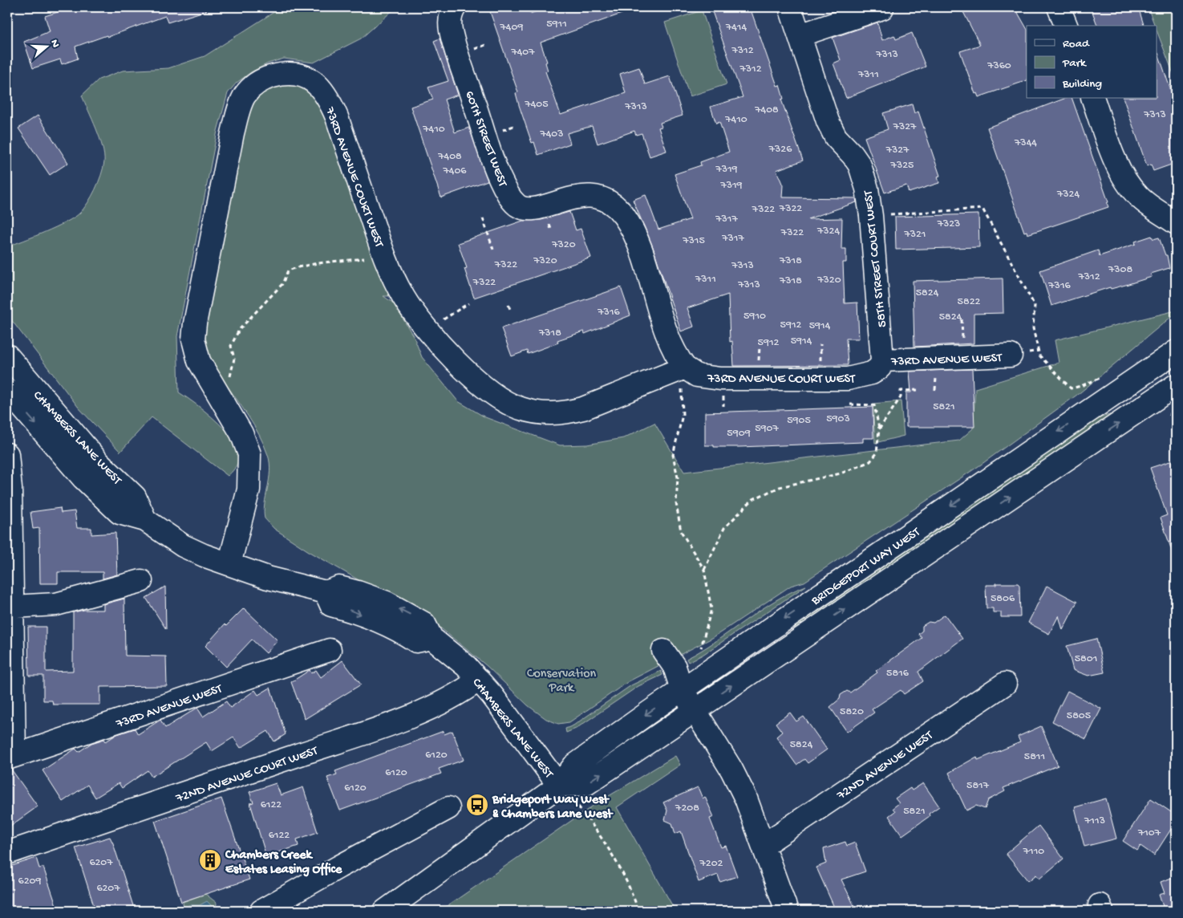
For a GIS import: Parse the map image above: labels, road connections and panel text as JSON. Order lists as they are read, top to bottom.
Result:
{
  "streets": {
    "street": [
      "60TH STREET WEST",
      "73RD AVENUE COURT WEST",
      "58TH STREET COURT WEST",
      "73RD AVENUE WEST",
      "CHAMBERS LANE WEST",
      "BRIDGEPORT WAY WEST",
      "72ND AVENUE WEST",
      "72ND AVENUE COURT WEST"
    ]
  },
  "crossings": [
    ["60TH STREET WEST", "73RD AVENUE COURT WEST"],
    ["73RD AVENUE COURT WEST", "58TH STREET COURT WEST"],
    ["73RD AVENUE COURT WEST", "73RD AVENUE WEST"],
    ["73RD AVENUE COURT WEST", "CHAMBERS LANE WEST"],
    ["58TH STREET COURT WEST", "73RD AVENUE WEST"],
    ["CHAMBERS LANE WEST", "BRIDGEPORT WAY WEST"],
    ["CHAMBERS LANE WEST", "72ND AVENUE COURT WEST"]
  ],
  "parks": ["Conservation Park"],
  "places": {
    "bus stop": ["Bridgeport Way West & Chambers Lane West"],
    "building": ["Chambers Creek Estates Leasing Office"]
  },
  "house_numbers": [
    "5911",
    "7409",
    "7414",
    "7312",
    "7407",
    "7313",
    "7360",
    "7312",
    "7311",
    "7405",
    "7313",
    "7408",
    "7313",
    "7410",
    "7327",
    "7410",
    "7403",
    "7344",
    "7326",
    "7327",
    "7408",
    "7325",
    "7319",
    "7406",
    "7319",
    "7324",
    "7322",
    "7322",
    "7317",
    "7323",
    "7324",
    "7322",
    "7321",
    "7317",
    "7315",
    "7320",
    "7320",
    "7318",
    "7322",
    "7313",
    "7308",
    "7312",
    "7311",
    "7320",
    "7318",
    "7322",
    "7313",
    "7316",
    "5824",
    "5822",
    "7316",
    "5910",
    "5824",
    "5912",
    "5914",
    "7318",
    "5914",
    "5912",
    "5821",
    "5903",
    "5905",
    "5907",
    "5909",
    "5806",
    "5801",
    "5816",
    "5820",
    "5805",
    "5824",
    "6120",
    "5811",
    "6120",
    "5817",
    "6120",
    "6122",
    "7208",
    "5821",
    "7113",
    "7107",
    "6122",
    "7110",
    "6207",
    "7202",
    "6209",
    "6207"
  ],
  "legend": ["Road", "Park", "Building"],
  "north": "right"
}
